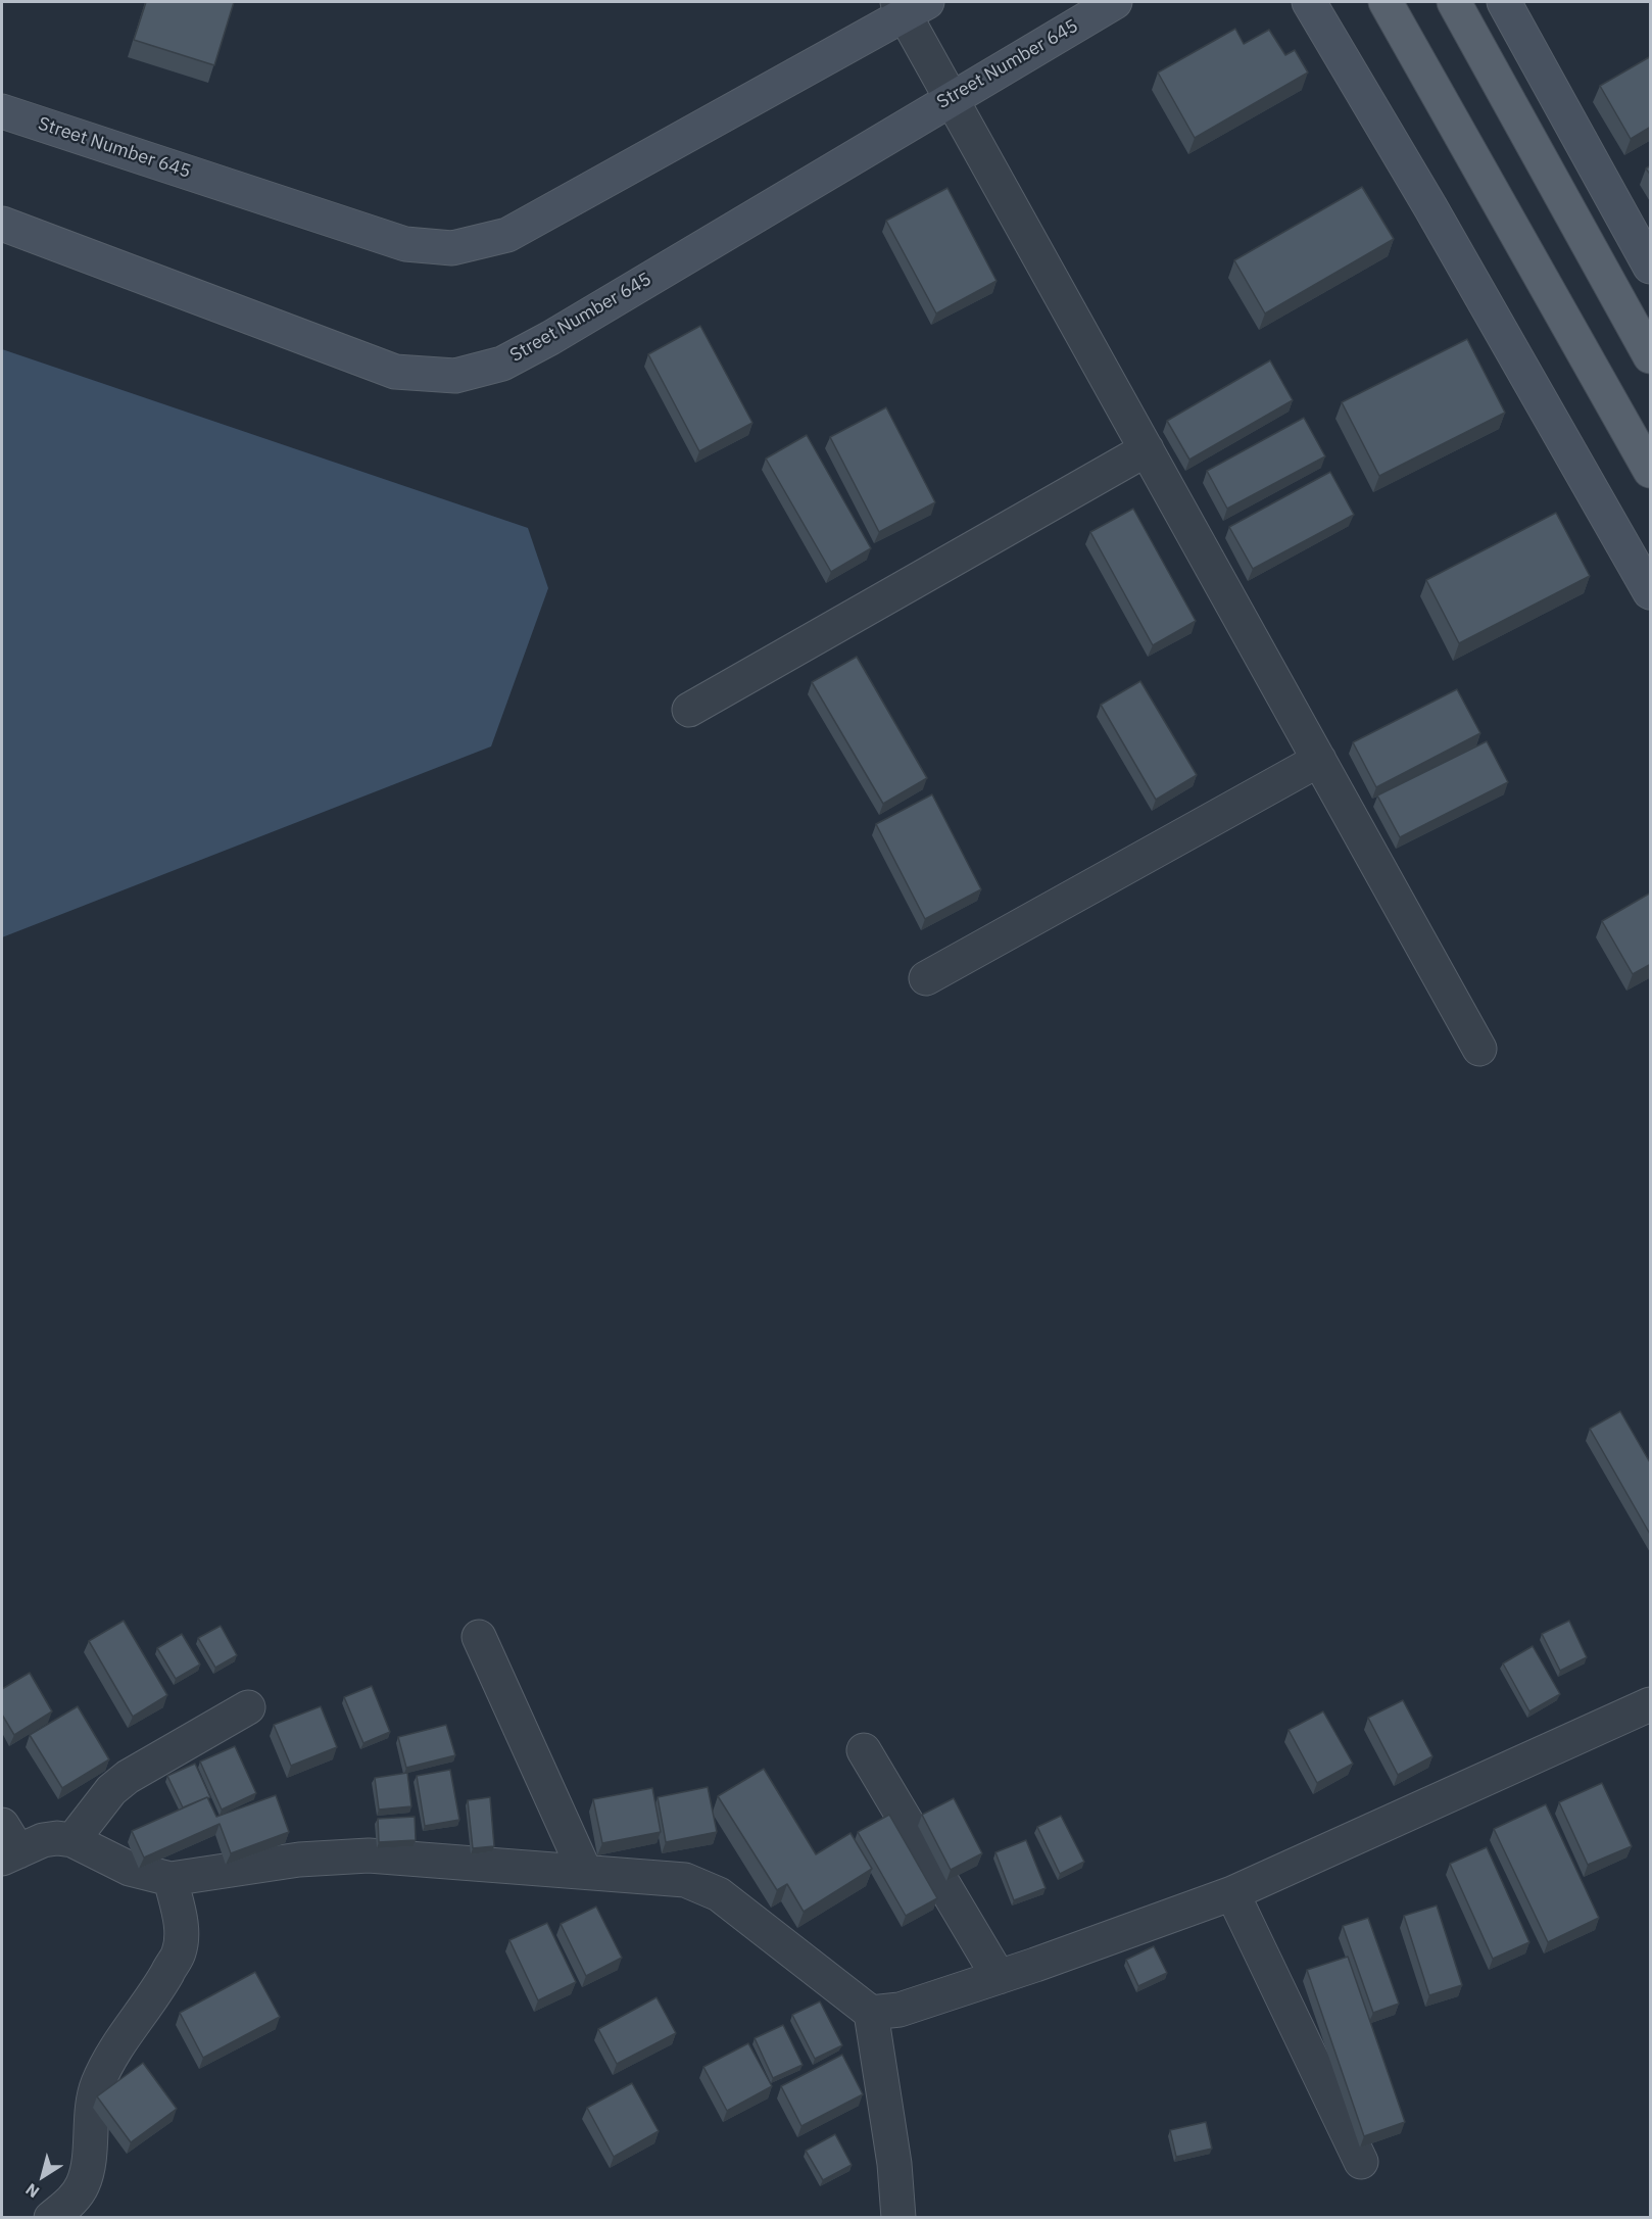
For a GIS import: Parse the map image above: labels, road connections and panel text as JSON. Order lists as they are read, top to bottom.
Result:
{
  "streets": {
    "street": ["Street Number 645"]
  },
  "north": "bottom left"
}
